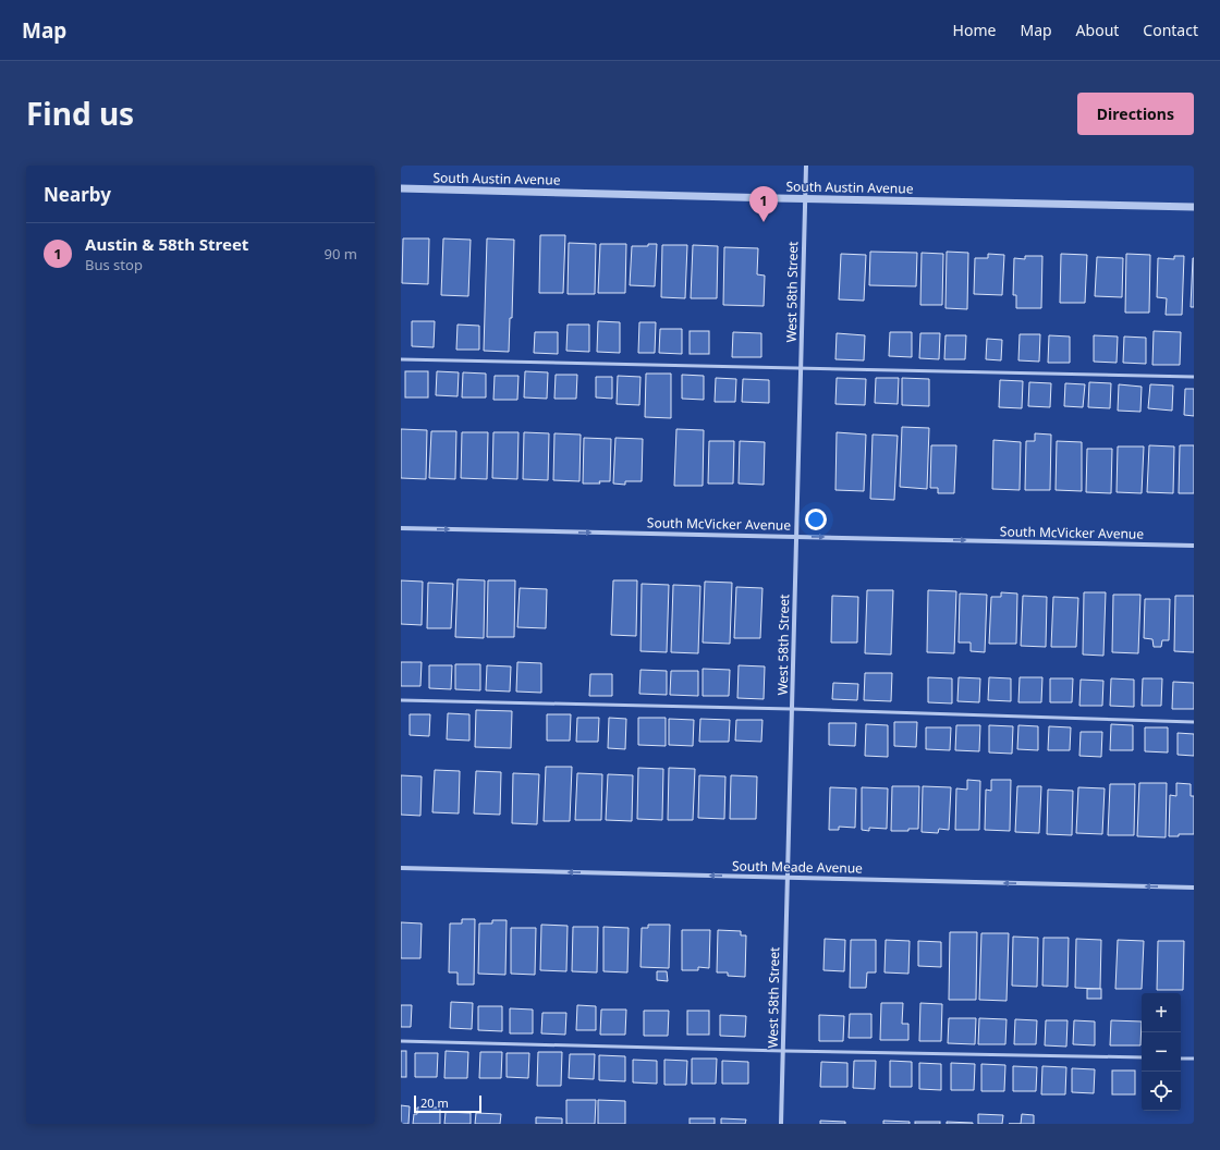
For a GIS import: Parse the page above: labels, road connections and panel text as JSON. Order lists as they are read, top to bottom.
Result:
{
  "streets": {
    "street": [
      "South Austin Avenue",
      "West 58th Street",
      "South McVicker Avenue",
      "South Meade Avenue"
    ]
  },
  "crossings": [
    ["South Austin Avenue", "West 58th Street"],
    ["West 58th Street", "South McVicker Avenue"],
    ["West 58th Street", "South Meade Avenue"]
  ],
  "one_way": ["South McVicker Avenue", "South Meade Avenue"],
  "scale_bar": "20 m",
  "page": {
    "header": "Map",
    "nav": [
      "Home",
      "Map",
      "About",
      "Contact"
    ],
    "title": "Find us",
    "buttons": "Directions",
    "heading": "Nearby",
    "pins": "1",
    "list": [
      {
        "mark": "1",
        "name": "Austin & 58th Street",
        "note": "Bus stop",
        "value": "90 m"
      }
    ],
    "map_buttons": ["+", "−"],
    "scale": "20 m"
  }
}
